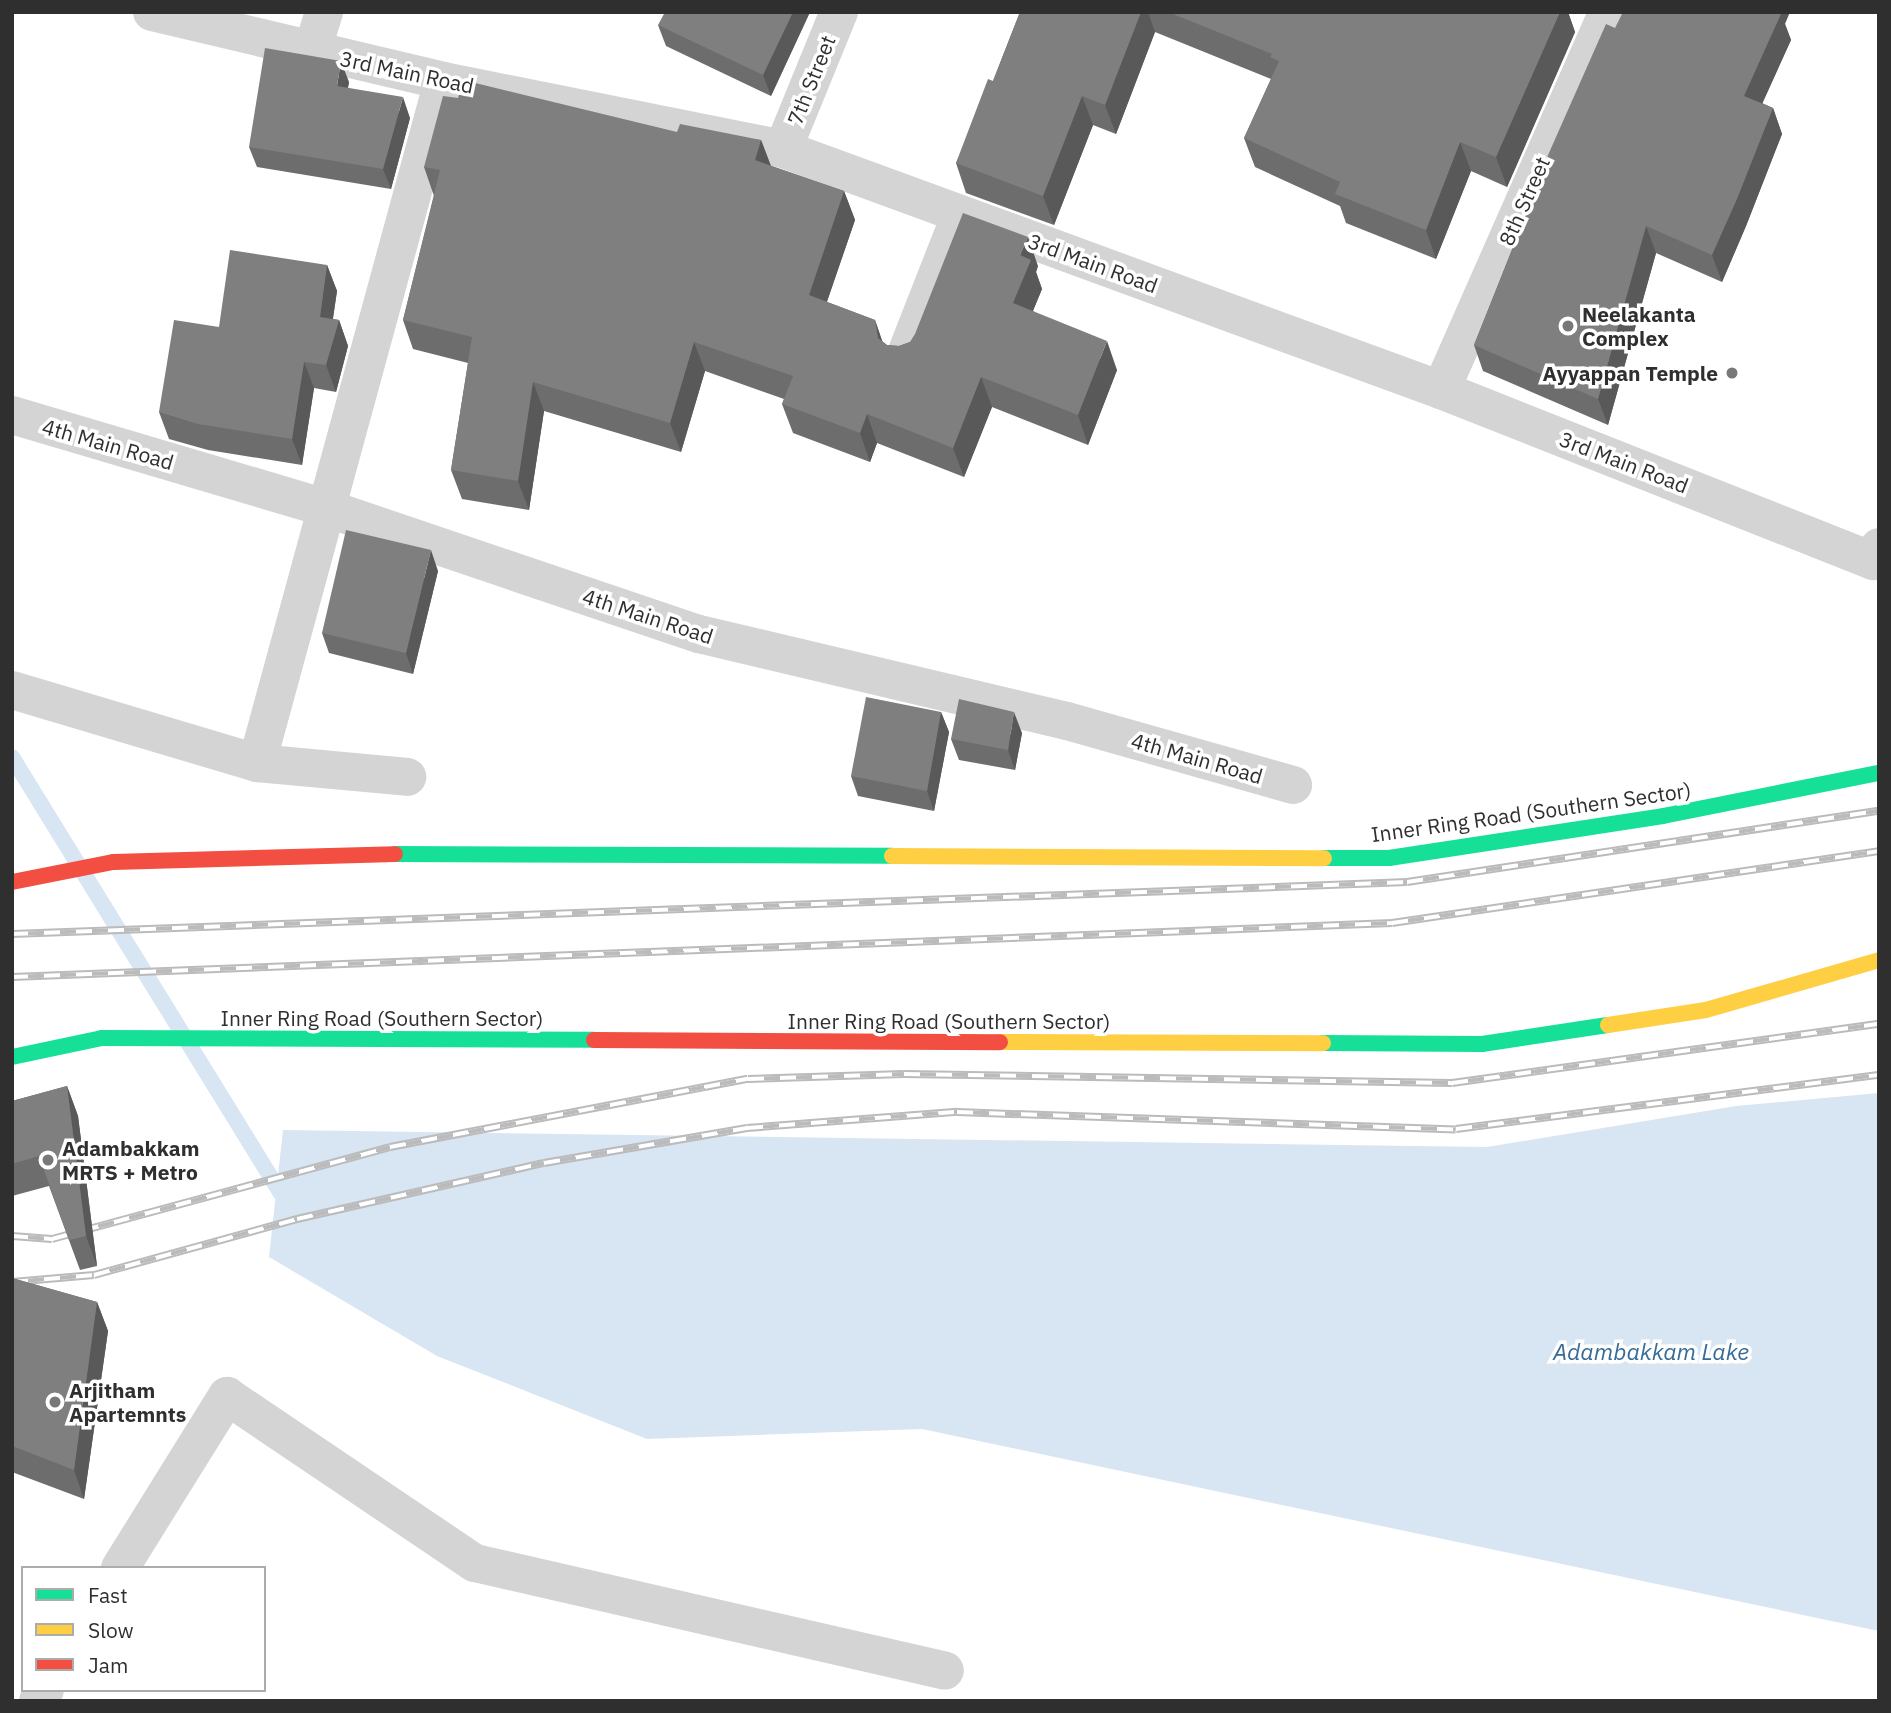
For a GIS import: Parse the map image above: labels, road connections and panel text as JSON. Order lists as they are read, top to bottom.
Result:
{
  "streets": {
    "main road": ["Inner Ring Road (Southern Sector)"],
    "street": [
      "3rd Main Road",
      "7th Street",
      "8th Street",
      "4th Main Road"
    ]
  },
  "crossings": [
    ["3rd Main Road", "7th Street"],
    ["3rd Main Road", "8th Street"]
  ],
  "water": ["Adambakkam Lake"],
  "places": [
    "Neelakanta Complex",
    "Ayyappan Temple",
    "Adambakkam MRTS + Metro",
    "Arjitham Apartemnts"
  ],
  "legend": ["Fast", "Slow", "Jam"]
}
